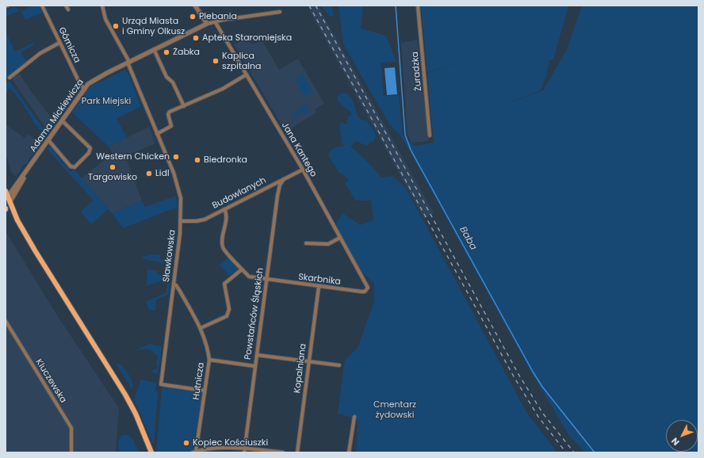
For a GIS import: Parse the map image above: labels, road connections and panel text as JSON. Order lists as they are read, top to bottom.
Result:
{
  "streets": {
    "street": [
      "Górnicza",
      "Żuradzka",
      "Adama Mickiewicza",
      "Jana Kantego",
      "Budowlanych",
      "Sławkowska",
      "Skarbnika",
      "Powstańców Śląskich",
      "Kopalniana",
      "Kluczewska",
      "Hutnicza"
    ]
  },
  "crossings": [
    ["Górnicza", "Adama Mickiewicza"],
    ["Adama Mickiewicza", "Jana Kantego"],
    ["Adama Mickiewicza", "Sławkowska"],
    ["Jana Kantego", "Budowlanych"],
    ["Jana Kantego", "Skarbnika"],
    ["Budowlanych", "Sławkowska"],
    ["Budowlanych", "Skarbnika"],
    ["Budowlanych", "Powstańców Śląskich"],
    ["Sławkowska", "Hutnicza"],
    ["Skarbnika", "Powstańców Śląskich"],
    ["Skarbnika", "Kopalniana"]
  ],
  "water": ["Baba"],
  "parks": ["Park Miejski", "Cmentarz żydowski"],
  "places": [
    "Plebania",
    "Urząd Miasta i Gminy Olkusz",
    "Apteka Staromiejska",
    "Żabka",
    "Kaplica szpitalna",
    "Western Chicken",
    "Biedronka",
    "Targowisko",
    "Lidl",
    "Kopiec Kościuszki"
  ],
  "north": "bottom left"
}
